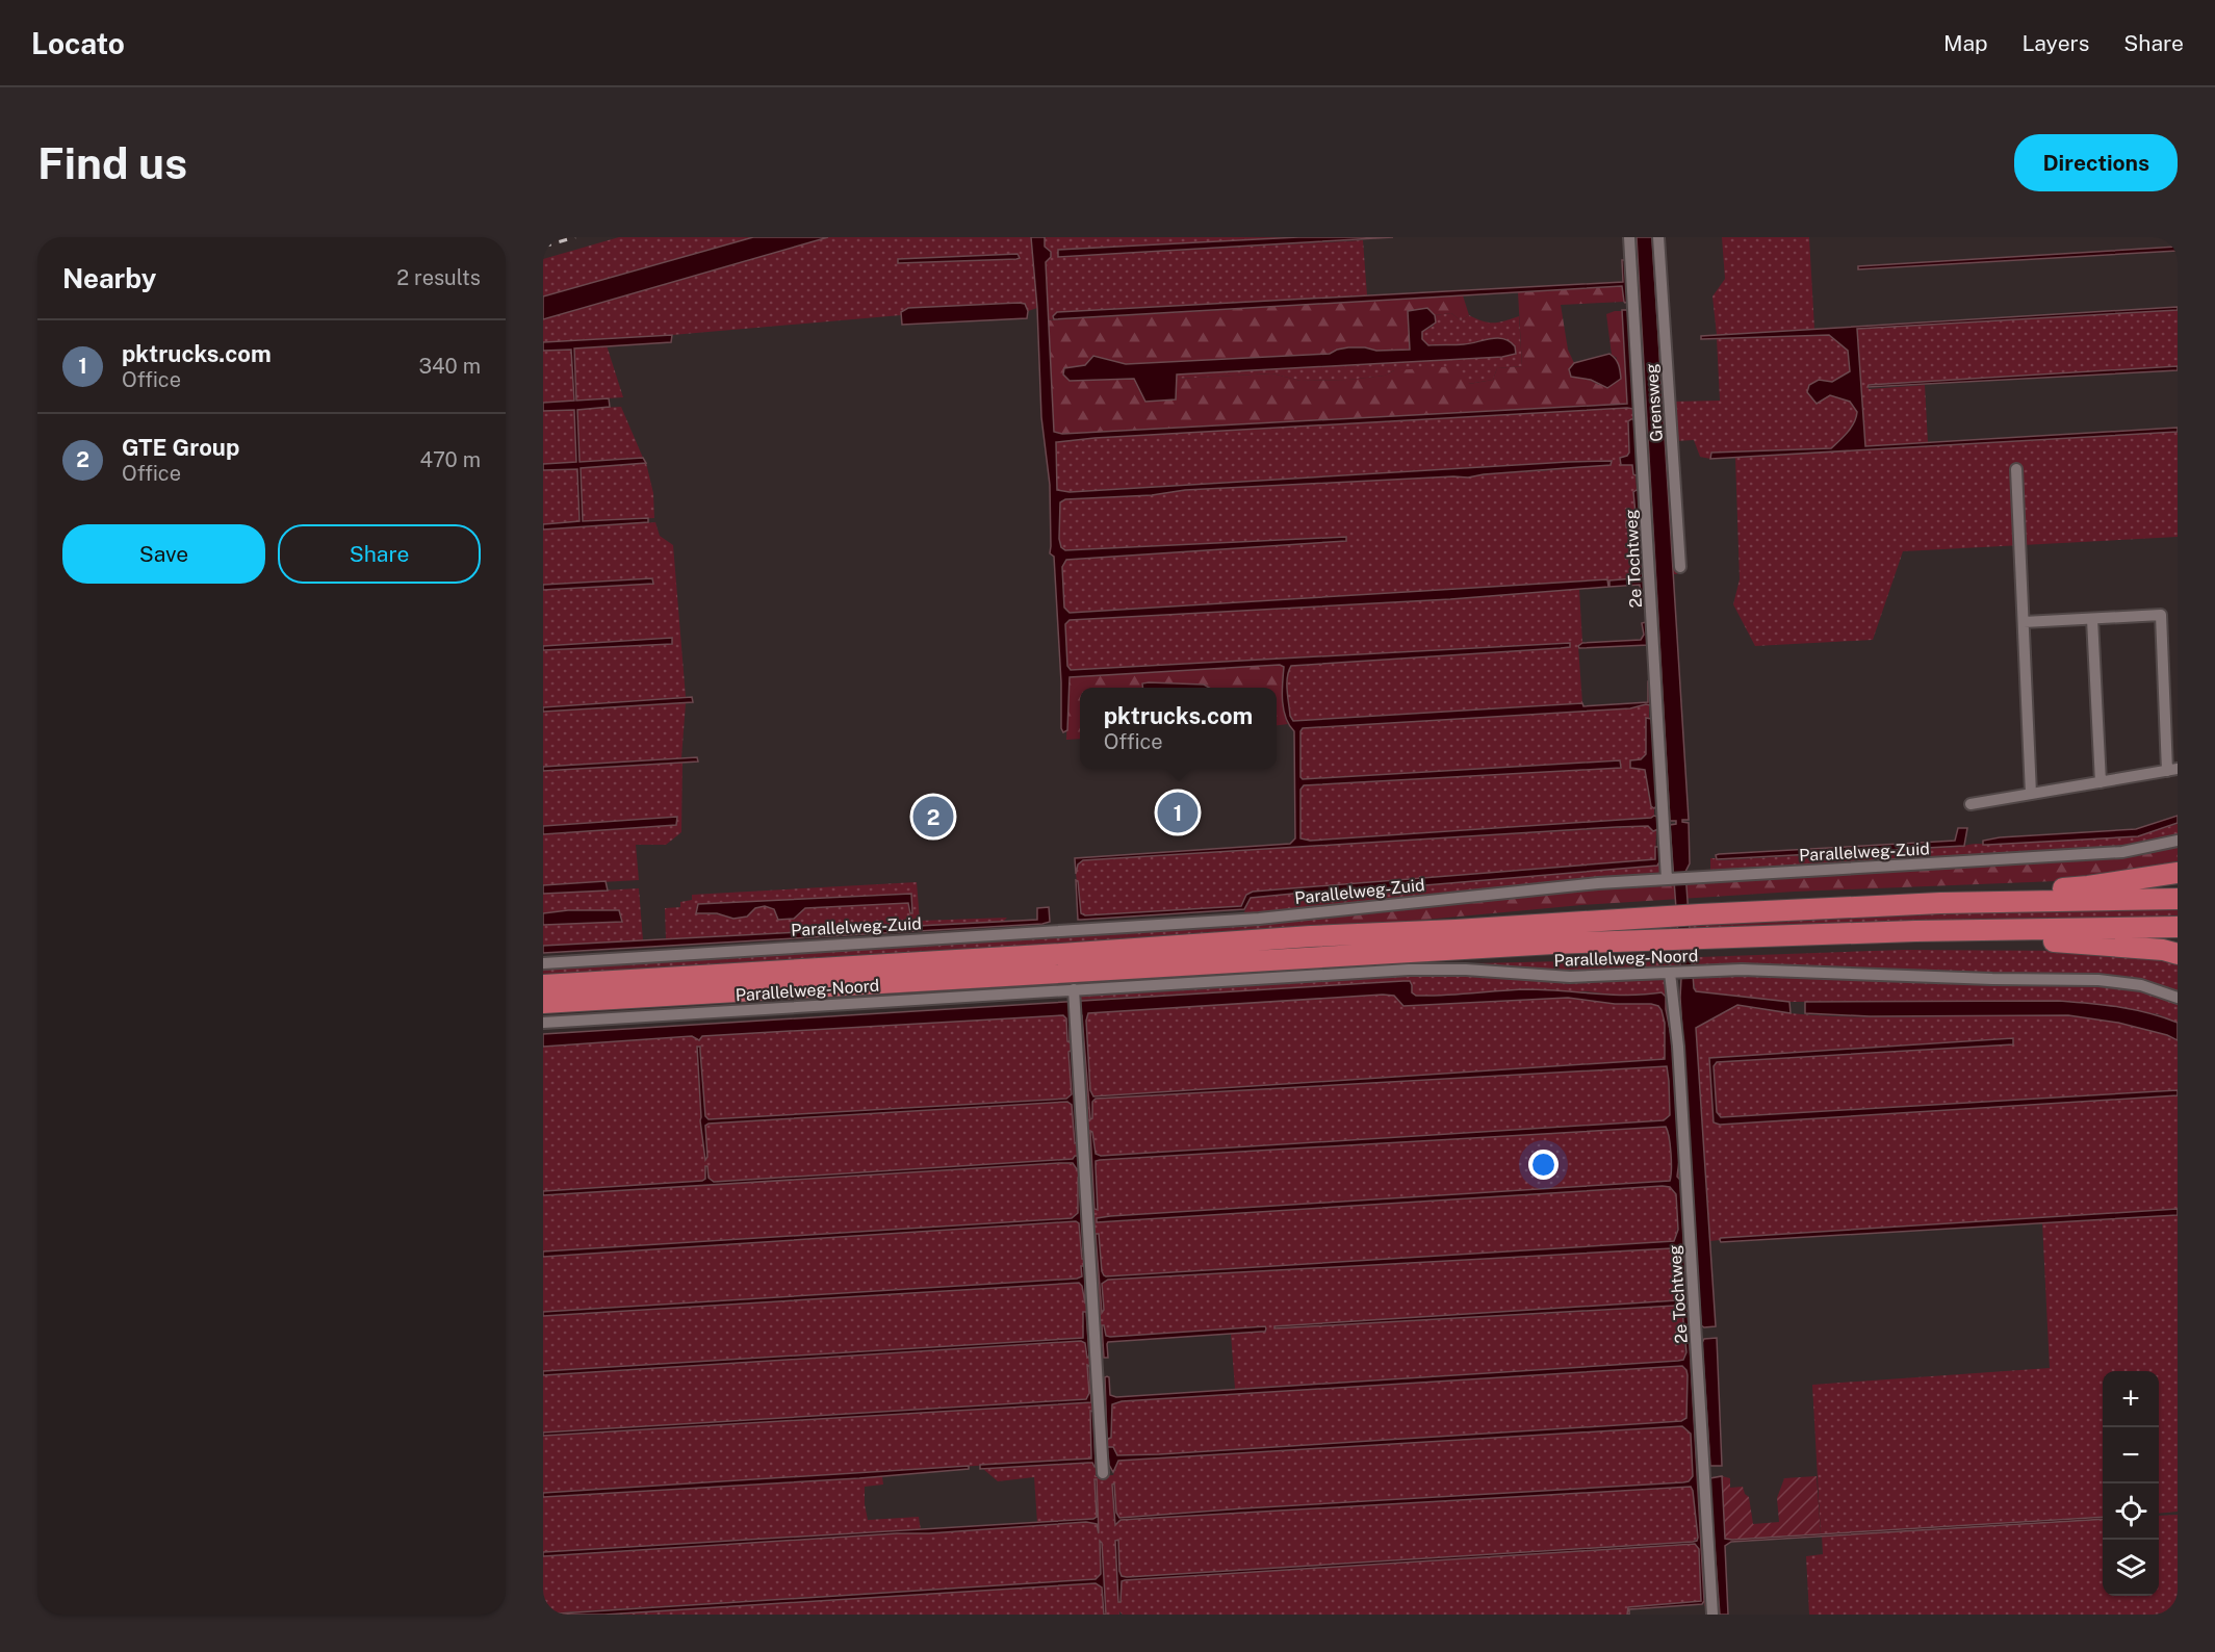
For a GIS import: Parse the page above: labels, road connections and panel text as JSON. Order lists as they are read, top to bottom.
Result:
{
  "streets": {
    "street": [
      "Grensweg",
      "2e Tochtweg",
      "Parallelweg-Zuid",
      "Parallelweg-Noord"
    ]
  },
  "crossings": [
    ["2e Tochtweg", "Parallelweg-Zuid"],
    ["2e Tochtweg", "Parallelweg-Noord"]
  ],
  "page": {
    "header": "Locato",
    "nav": ["Map", "Layers", "Share"],
    "buttons": [
      "Directions",
      ["Save", "Share"]
    ],
    "title": "Find us",
    "heading": ["Nearby", "2 results"],
    "list": [
      {
        "mark": "1",
        "name": "pktrucks.com",
        "note": "Office",
        "value": "340 m"
      },
      {
        "mark": "2",
        "name": "GTE Group",
        "note": "Office",
        "value": "470 m"
      }
    ],
    "popup": ["pktrucks.com", "Office"],
    "pins": ["1", "2"],
    "map_buttons": ["+", "−"]
  }
}
